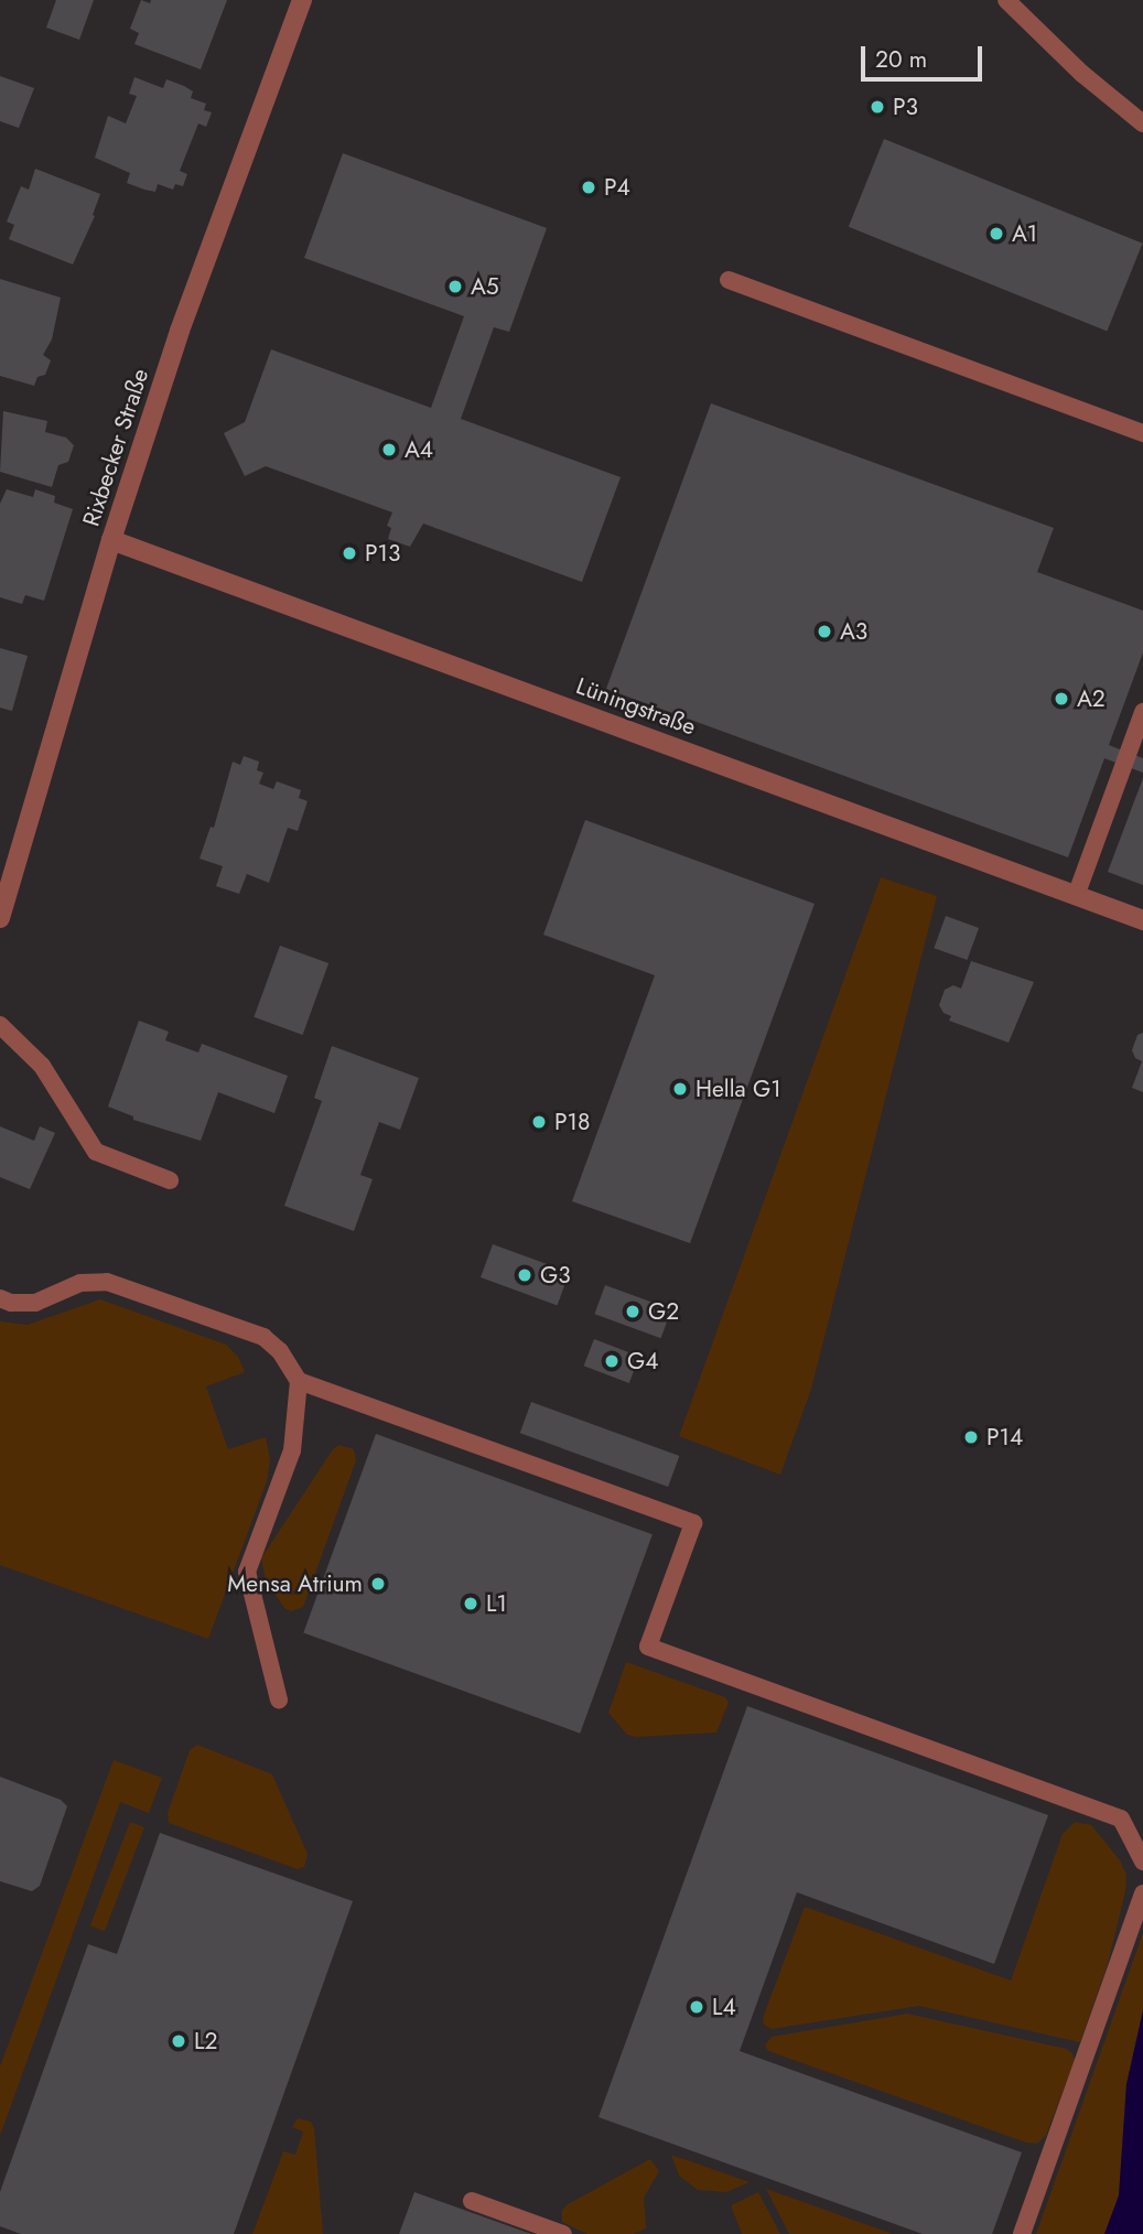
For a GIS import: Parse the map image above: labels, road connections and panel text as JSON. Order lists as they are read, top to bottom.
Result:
{
  "streets": {
    "street": ["Rixbecker Straße", "Lüningstraße"]
  },
  "crossings": [
    ["Rixbecker Straße", "Lüningstraße"]
  ],
  "places": [
    "P3",
    "P4",
    "A1",
    "A5",
    "A4",
    "P13",
    "A3",
    "A2",
    "Hella G1",
    "P18",
    "G3",
    "G2",
    "G4",
    "P14",
    "Mensa Atrium",
    "L1",
    "L4",
    "L2"
  ],
  "scale_bar": "20 m"
}
